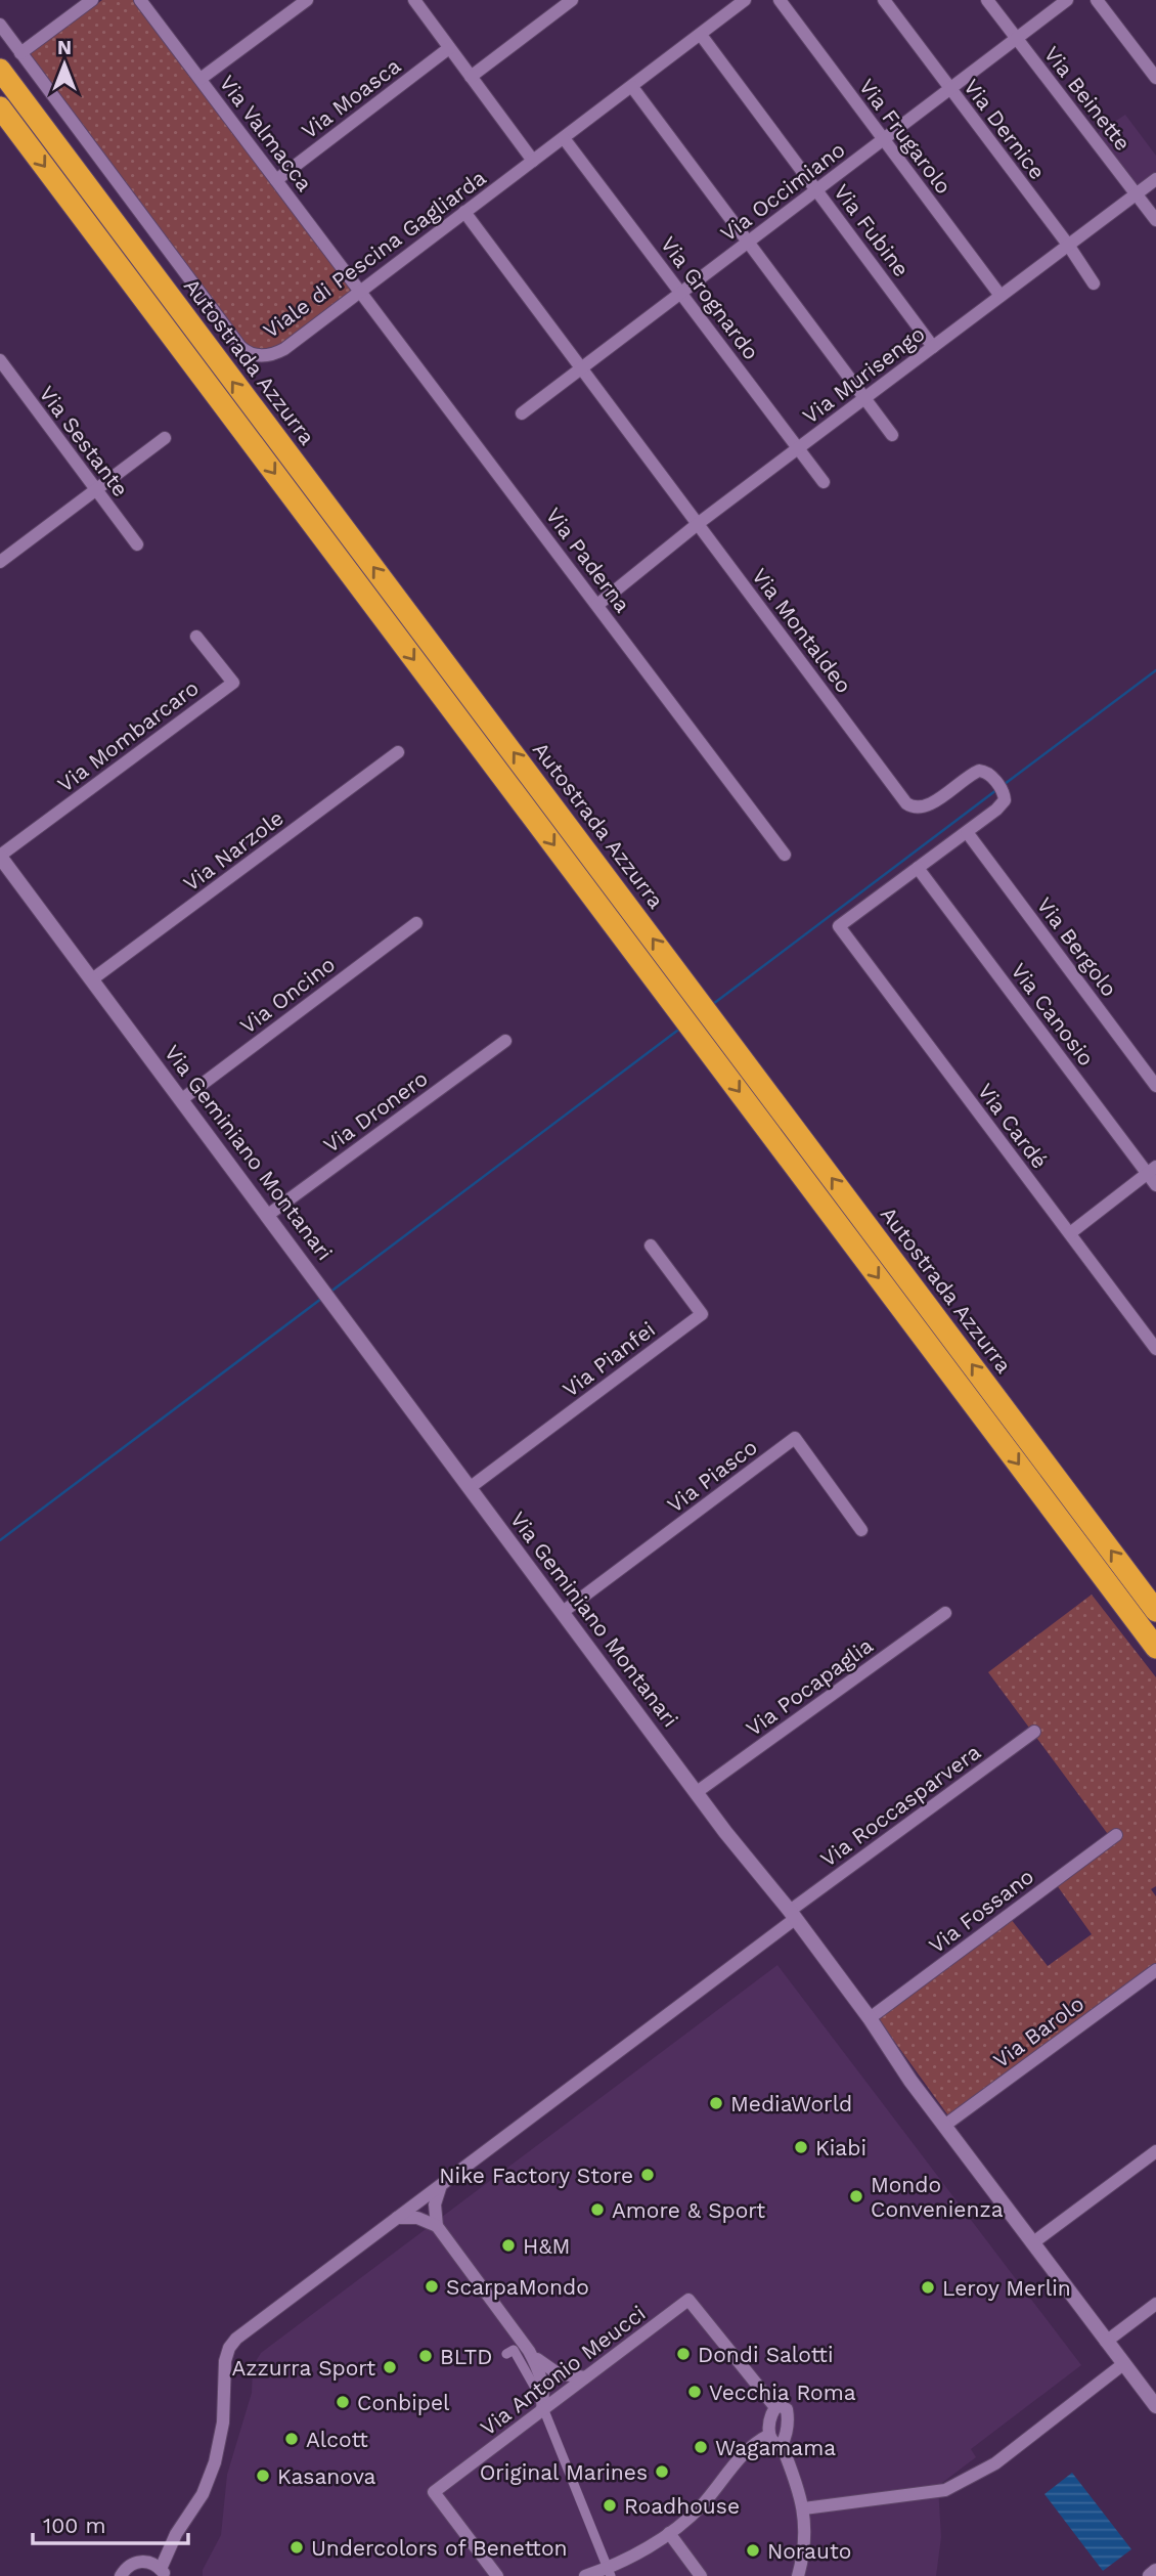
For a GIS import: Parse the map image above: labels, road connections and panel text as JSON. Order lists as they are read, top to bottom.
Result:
{
  "streets": {
    "highway": ["Autostrada Azzurra"],
    "street": [
      "Via Moasca",
      "Via Beinette",
      "Via Dernice",
      "Via Valmacca",
      "Via Frugarolo",
      "Via Occimiano",
      "Via Fubine",
      "Viale di Pescina Gagliarda",
      "Via Grognardo",
      "Via Murisengo",
      "Via Sestante",
      "Via Paderna",
      "Via Montaldeo",
      "Via Mombarcaro",
      "Via Narzole",
      "Via Bergolo",
      "Via Oncino",
      "Via Canosio",
      "Via Dronero",
      "Via Cardé",
      "Via Geminiano Montanari",
      "Via Pianfei",
      "Via Piasco",
      "Via Pocapaglia",
      "Via Roccasparvera",
      "Via Fossano",
      "Via Barolo",
      "Via Antonio Meucci"
    ]
  },
  "crossings": [
    ["Via Moasca", "Via Valmacca"],
    ["Via Beinette", "Via Occimiano"],
    ["Via Beinette", "Via Murisengo"],
    ["Via Dernice", "Via Occimiano"],
    ["Via Dernice", "Via Murisengo"],
    ["Via Valmacca", "Viale di Pescina Gagliarda"],
    ["Via Valmacca", "Via Paderna"],
    ["Via Frugarolo", "Via Occimiano"],
    ["Via Frugarolo", "Via Murisengo"],
    ["Via Occimiano", "Via Fubine"],
    ["Via Occimiano", "Via Grognardo"],
    ["Via Occimiano", "Via Montaldeo"],
    ["Via Fubine", "Viale di Pescina Gagliarda"],
    ["Via Fubine", "Via Murisengo"],
    ["Viale di Pescina Gagliarda", "Via Grognardo"],
    ["Viale di Pescina Gagliarda", "Via Paderna"],
    ["Viale di Pescina Gagliarda", "Via Montaldeo"],
    ["Via Grognardo", "Via Murisengo"],
    ["Via Murisengo", "Via Paderna"],
    ["Via Murisengo", "Via Montaldeo"],
    ["Via Montaldeo", "Via Bergolo"],
    ["Via Montaldeo", "Via Canosio"],
    ["Via Montaldeo", "Via Cardé"],
    ["Via Mombarcaro", "Via Geminiano Montanari"],
    ["Via Narzole", "Via Geminiano Montanari"],
    ["Via Oncino", "Via Geminiano Montanari"],
    ["Via Dronero", "Via Geminiano Montanari"],
    ["Via Geminiano Montanari", "Via Pianfei"],
    ["Via Geminiano Montanari", "Via Piasco"],
    ["Via Geminiano Montanari", "Via Pocapaglia"],
    ["Via Geminiano Montanari", "Via Roccasparvera"],
    ["Via Geminiano Montanari", "Via Fossano"],
    ["Via Geminiano Montanari", "Via Barolo"]
  ],
  "places": [
    "MediaWorld",
    "Kiabi",
    "Nike Factory Store",
    "Mondo Convenienza",
    "Amore & Sport",
    "H&M",
    "ScarpaMondo",
    "Leroy Merlin",
    "Dondi Salotti",
    "BLTD",
    "Azzurra Sport",
    "Vecchia Roma",
    "Conbipel",
    "Alcott",
    "Wagamama",
    "Original Marines",
    "Kasanova",
    "Roadhouse",
    "Undercolors of Benetton",
    "Norauto"
  ],
  "scale_bar": "100 m",
  "north": "top"
}
